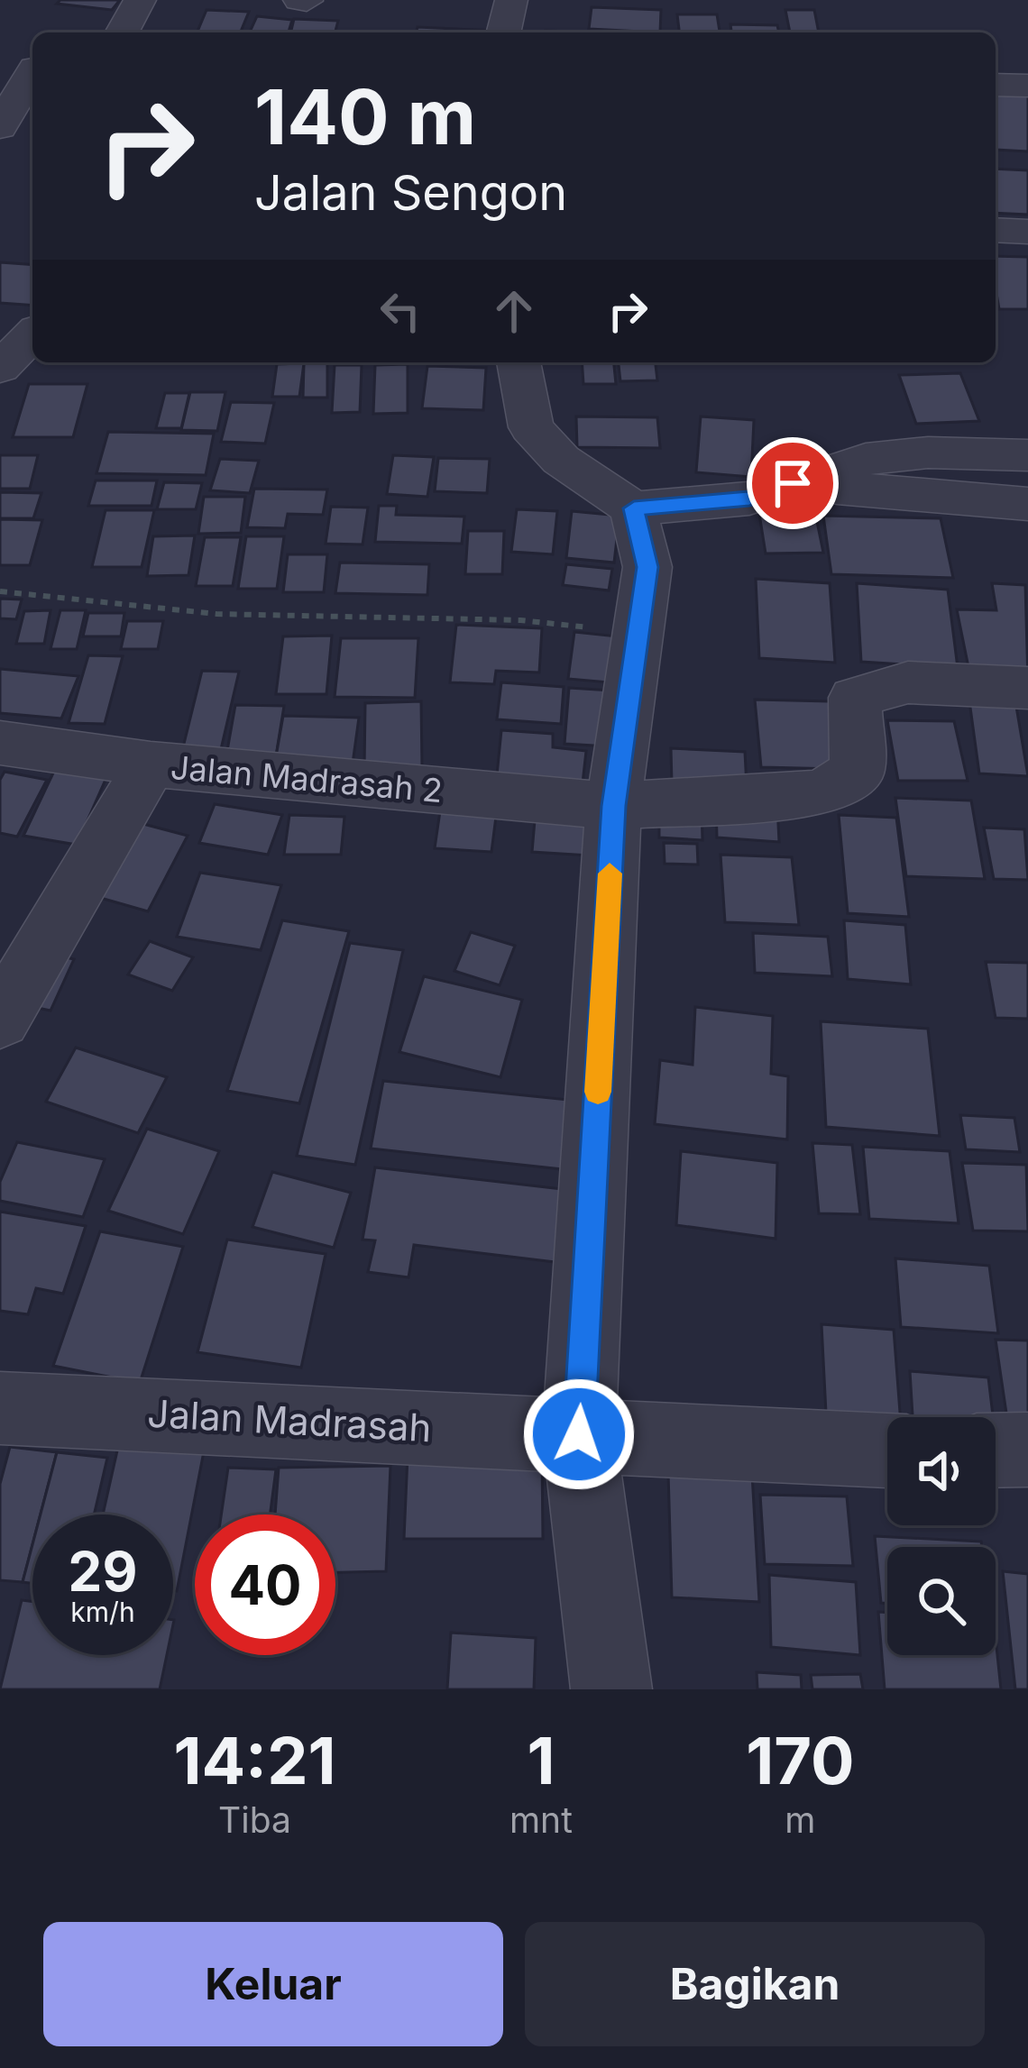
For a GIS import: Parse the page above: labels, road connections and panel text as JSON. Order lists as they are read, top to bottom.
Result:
{
  "streets": {
    "street": ["Jalan Madrasah 2", "Jalan Madrasah"]
  },
  "page": {
    "turn": ["140 m", "Jalan Sengon"],
    "speed": "29 km/h",
    "limit": "40",
    "eta": [
      "14:21",
      "Tiba",
      "1",
      "mnt",
      "170",
      "m"
    ],
    "buttons": ["Keluar", "Bagikan"]
  }
}
